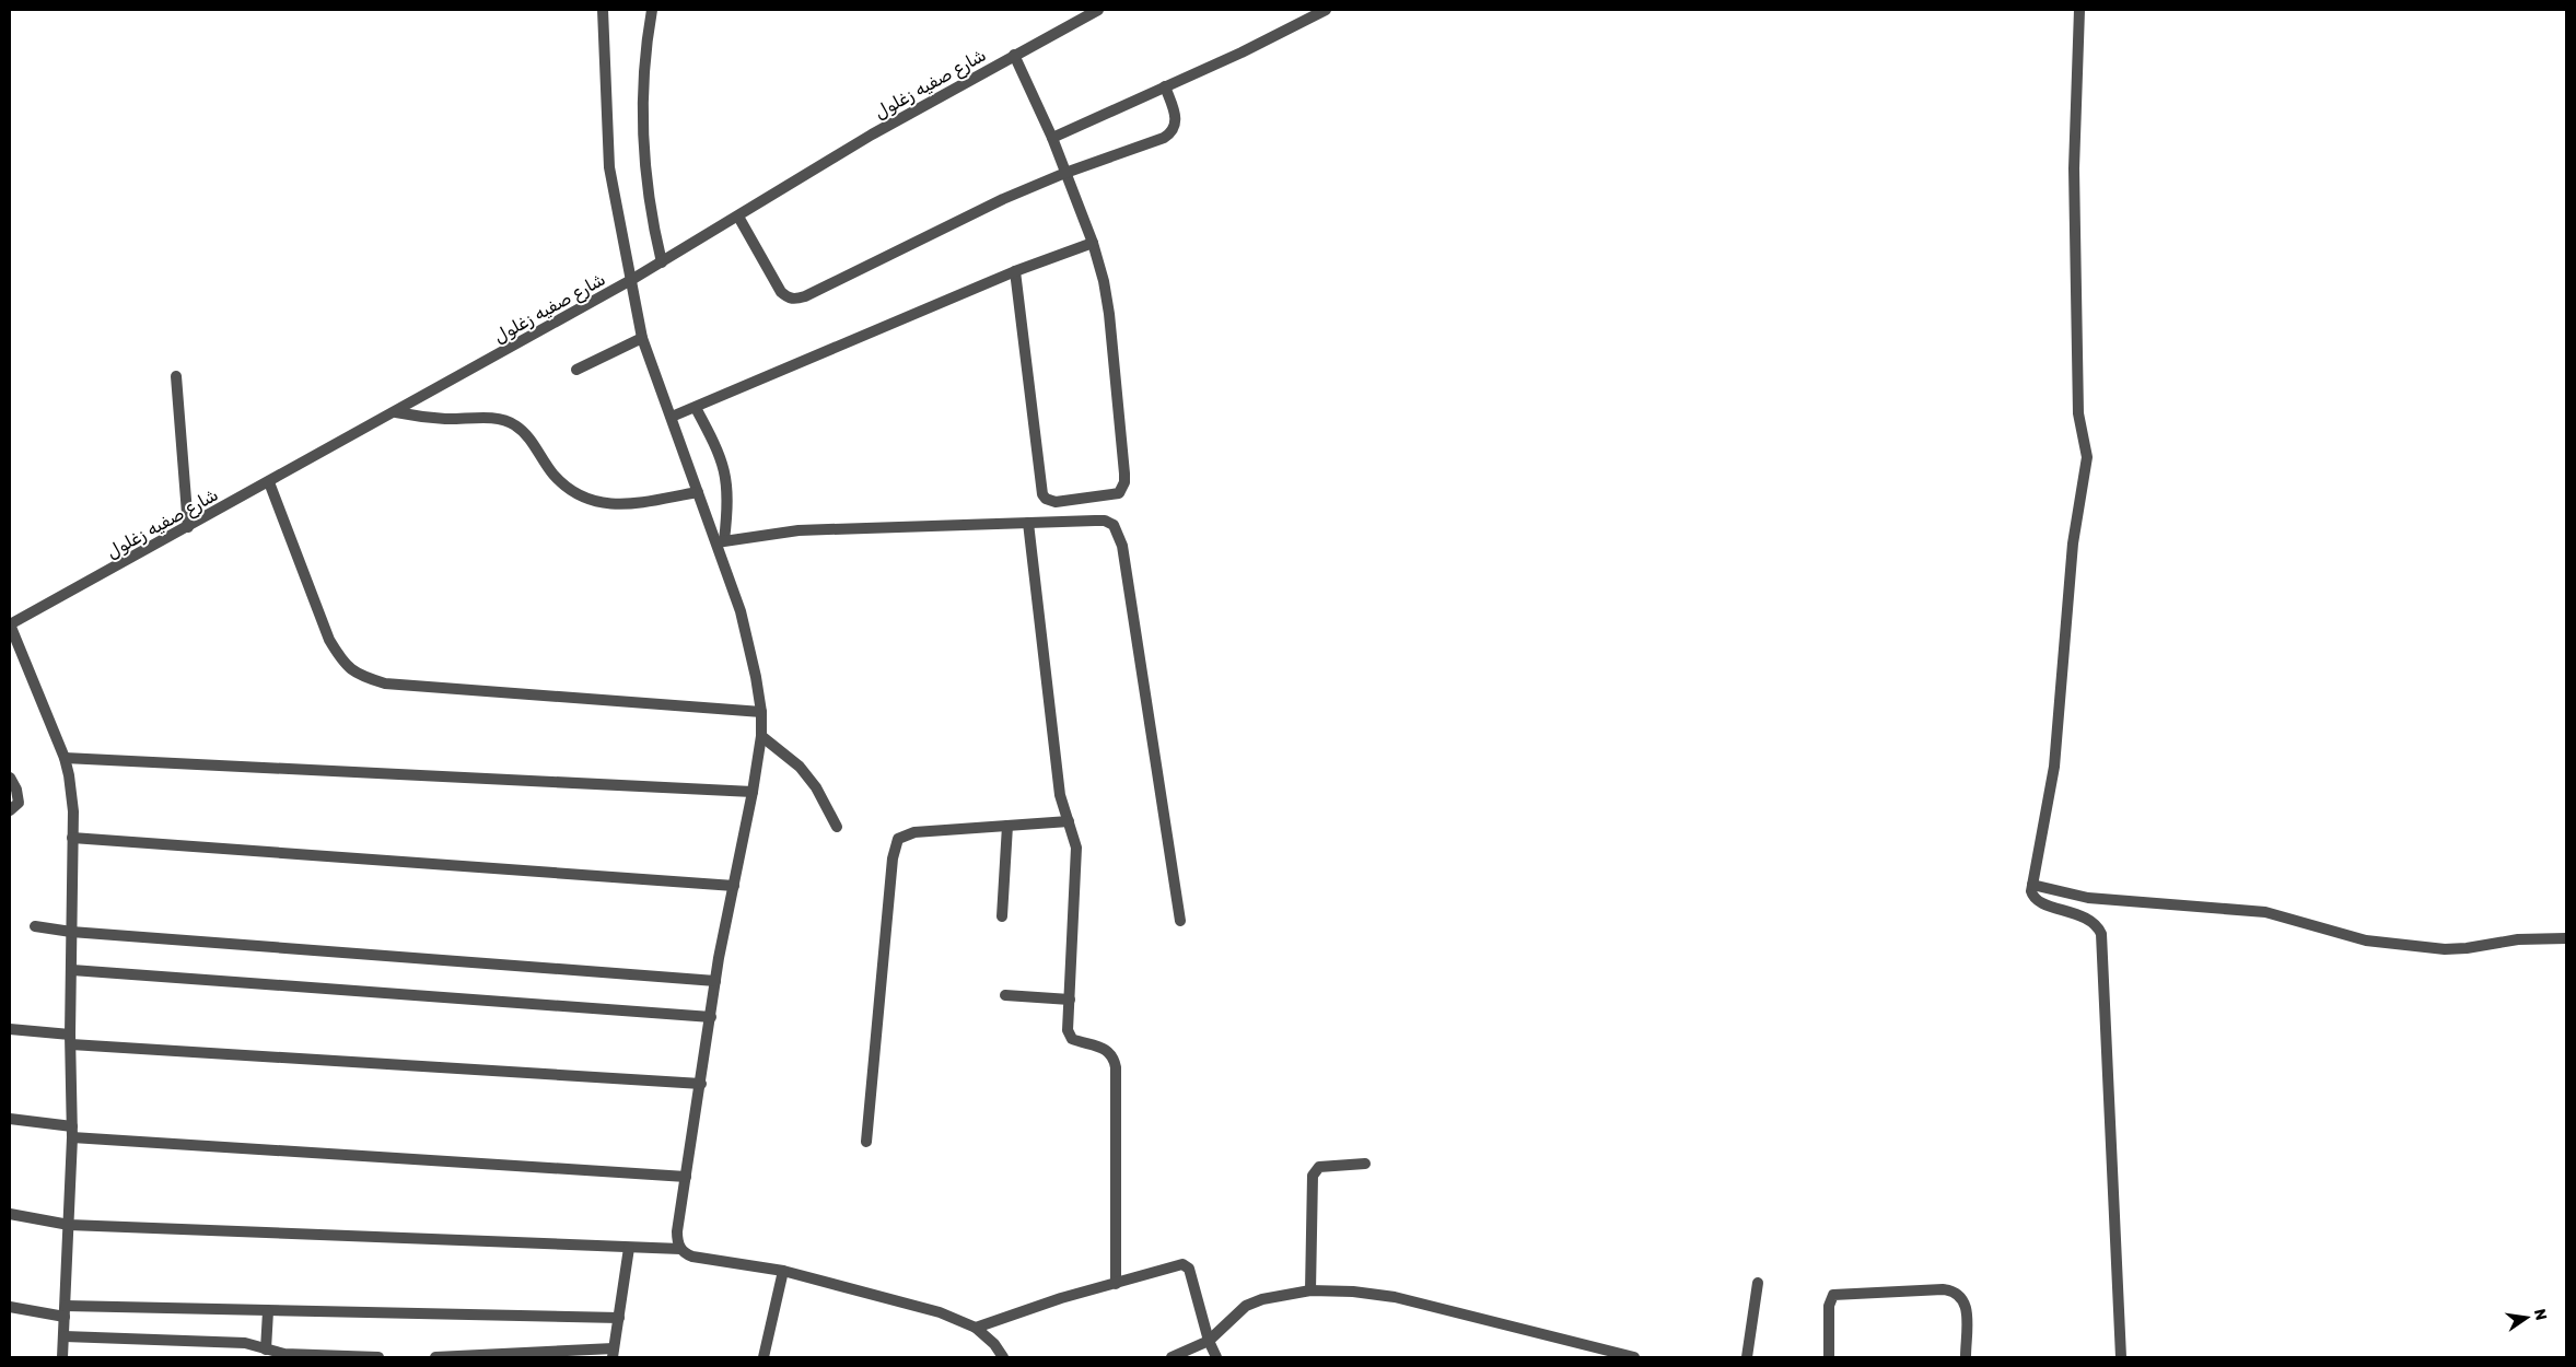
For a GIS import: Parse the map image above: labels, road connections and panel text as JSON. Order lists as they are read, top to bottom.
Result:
{
  "streets": {
    "street": ["شارع صفيه زغلول"]
  },
  "north": "right"
}
